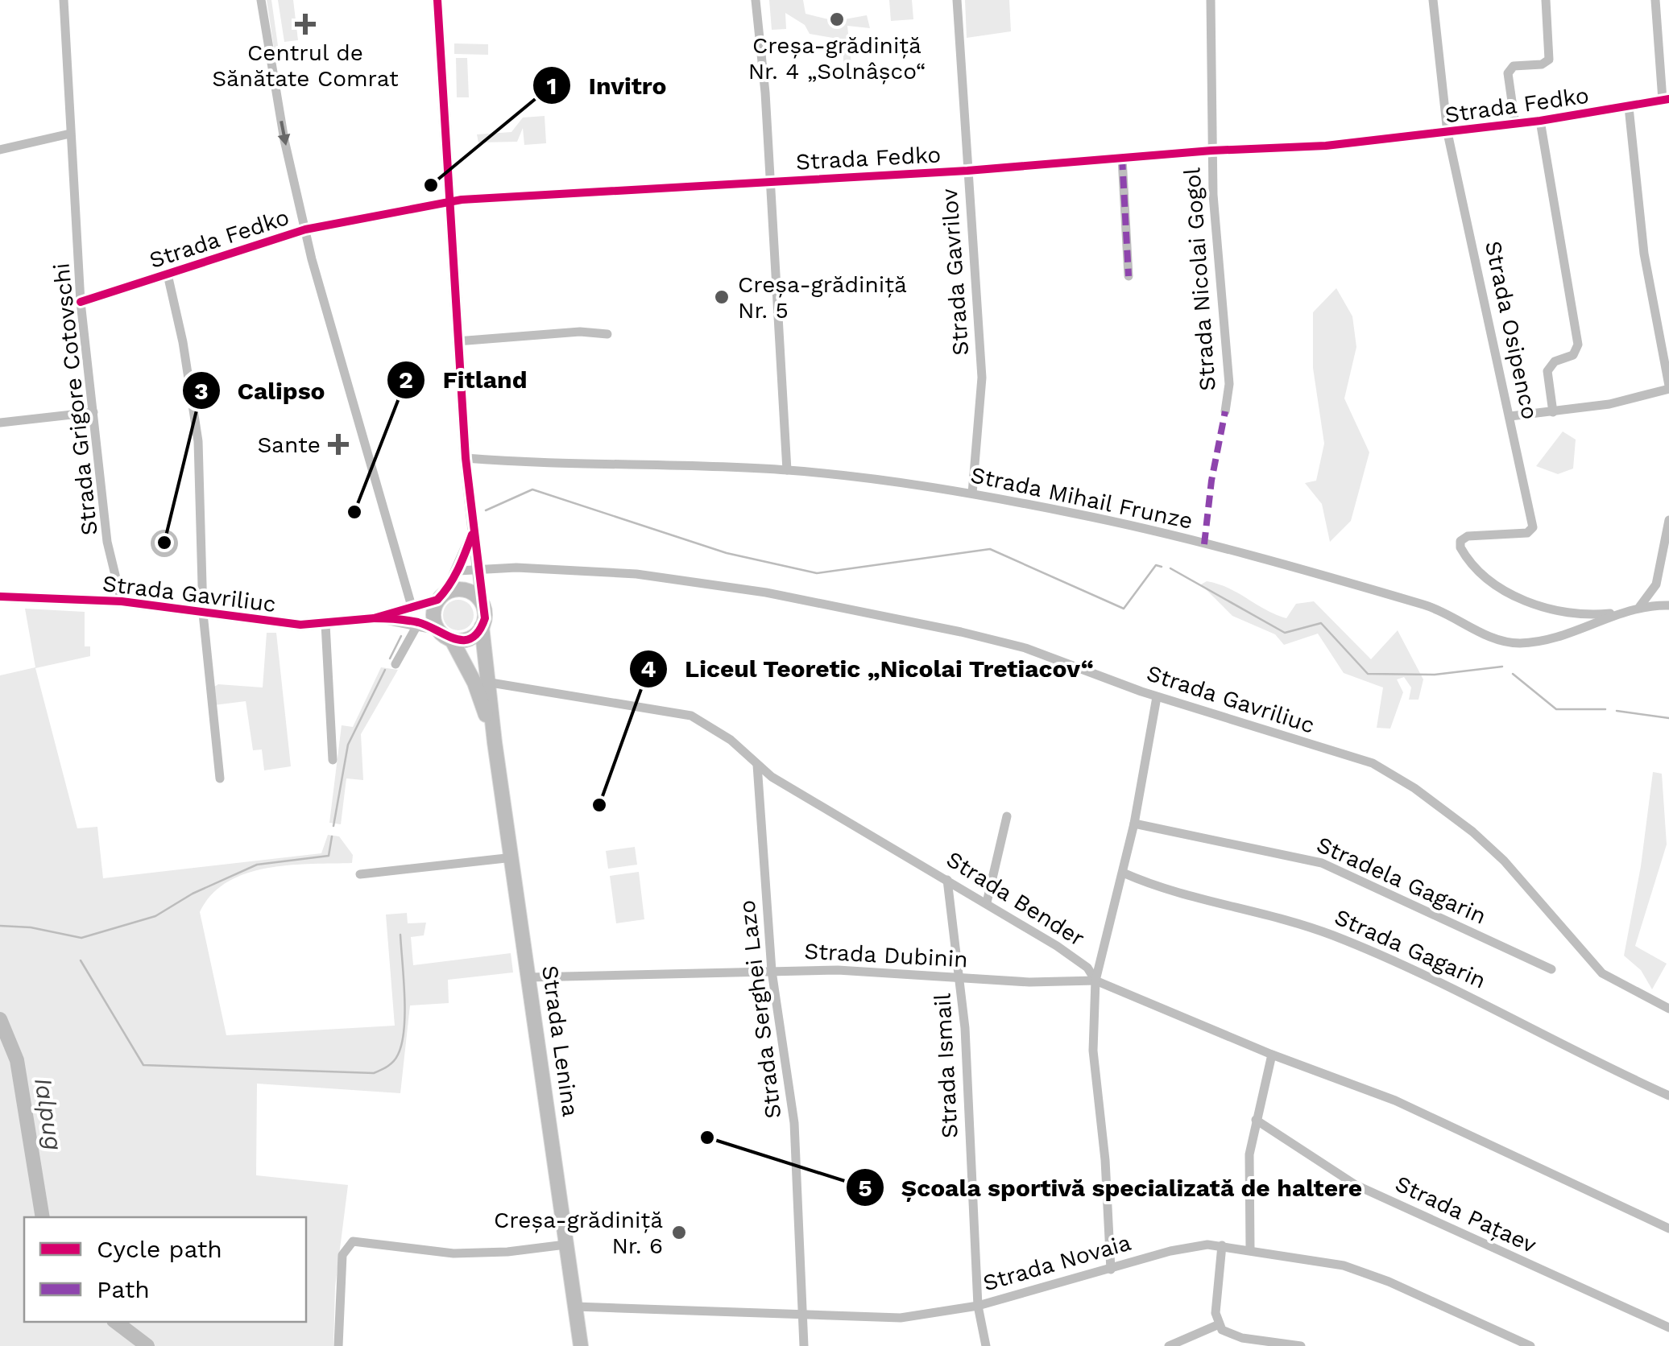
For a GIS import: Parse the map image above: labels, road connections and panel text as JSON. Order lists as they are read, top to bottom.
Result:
{
  "streets": {
    "main road": ["Strada Gavriliuc", "Strada Lenina"],
    "street": [
      "Strada Fedko",
      "Strada Gavrilov",
      "Strada Nicolai Gogol",
      "Strada Osipenco",
      "Strada Grigore Cotovschi",
      "Strada Mihail Frunze",
      "Stradela Gagarin",
      "Strada Bender",
      "Strada Gagarin",
      "Strada Dubinin",
      "Strada Serghei Lazo",
      "Strada Ismail",
      "Strada Pațaev",
      "Strada Novaia"
    ]
  },
  "crossings": [
    ["Strada Fedko", "Strada Gavrilov"],
    ["Strada Fedko", "Strada Nicolai Gogol"],
    ["Strada Fedko", "Strada Osipenco"],
    ["Strada Fedko", "Strada Grigore Cotovschi"],
    ["Strada Gavrilov", "Strada Mihail Frunze"],
    ["Strada Osipenco", "Strada Mihail Frunze"],
    ["Strada Grigore Cotovschi", "Strada Gavriliuc"],
    ["Strada Gavriliuc", "Strada Lenina"],
    ["Strada Bender", "Strada Dubinin"],
    ["Strada Bender", "Strada Serghei Lazo"],
    ["Strada Bender", "Strada Lenina"],
    ["Strada Bender", "Strada Ismail"],
    ["Strada Dubinin", "Strada Serghei Lazo"],
    ["Strada Dubinin", "Strada Lenina"],
    ["Strada Dubinin", "Strada Ismail"],
    ["Strada Serghei Lazo", "Strada Novaia"],
    ["Strada Lenina", "Strada Novaia"],
    ["Strada Ismail", "Strada Novaia"]
  ],
  "water": ["Ialpug"],
  "places": {
    "other": [
      "Creșa-grădiniță Nr. 4 „Solnâșco“",
      "Invitro",
      "Creșa-grădiniță Nr. 5",
      "Fitland",
      "Calipso",
      "Liceul Teoretic „Nicolai Tretiacov“",
      "Școala sportivă specializată de haltere",
      "Creșa-grădiniță Nr. 6"
    ],
    "health": ["Centrul de Sănătate Comrat", "Sante"]
  },
  "legend": ["Cycle path", "Path"]
}
